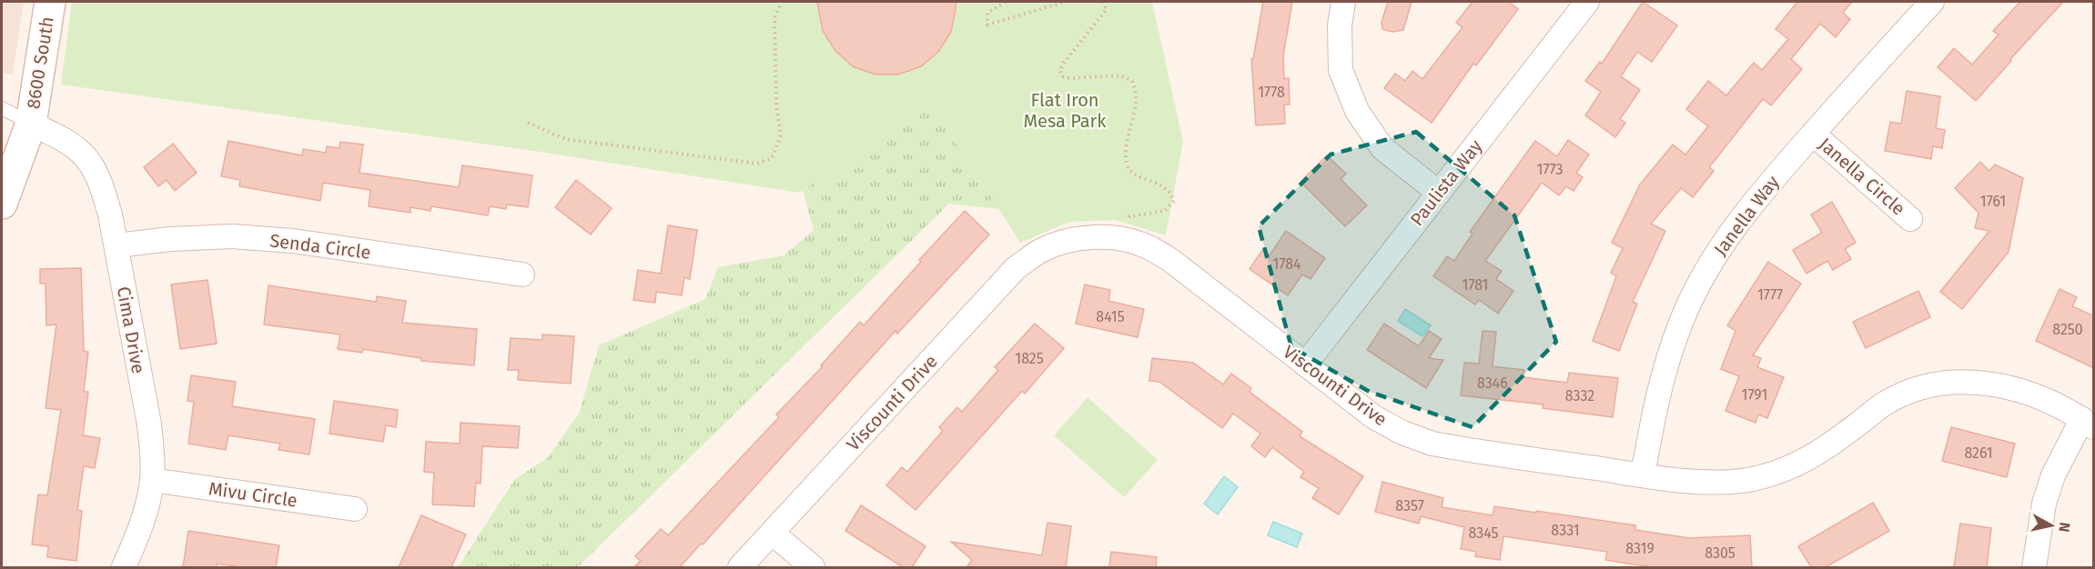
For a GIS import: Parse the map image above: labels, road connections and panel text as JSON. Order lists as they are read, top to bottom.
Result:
{
  "streets": {
    "street": [
      "8600 South",
      "Janella Circle",
      "Paulista Way",
      "Janella Way",
      "Senda Circle",
      "Cima Drive",
      "Viscounti Drive",
      "Mivu Circle"
    ]
  },
  "crossings": [
    ["8600 South", "Cima Drive"],
    ["Janella Circle", "Janella Way"],
    ["Paulista Way", "Viscounti Drive"],
    ["Janella Way", "Viscounti Drive"],
    ["Senda Circle", "Cima Drive"],
    ["Cima Drive", "Mivu Circle"]
  ],
  "parks": ["Flat Iron Mesa Park"],
  "house_numbers": [
    "1778",
    "1773",
    "1761",
    "1784",
    "1781",
    "1777",
    "8415",
    "8250",
    "1825",
    "8346",
    "1791",
    "8332",
    "8261",
    "8357",
    "8331",
    "8345",
    "8319",
    "8305"
  ],
  "north": "right"
}
